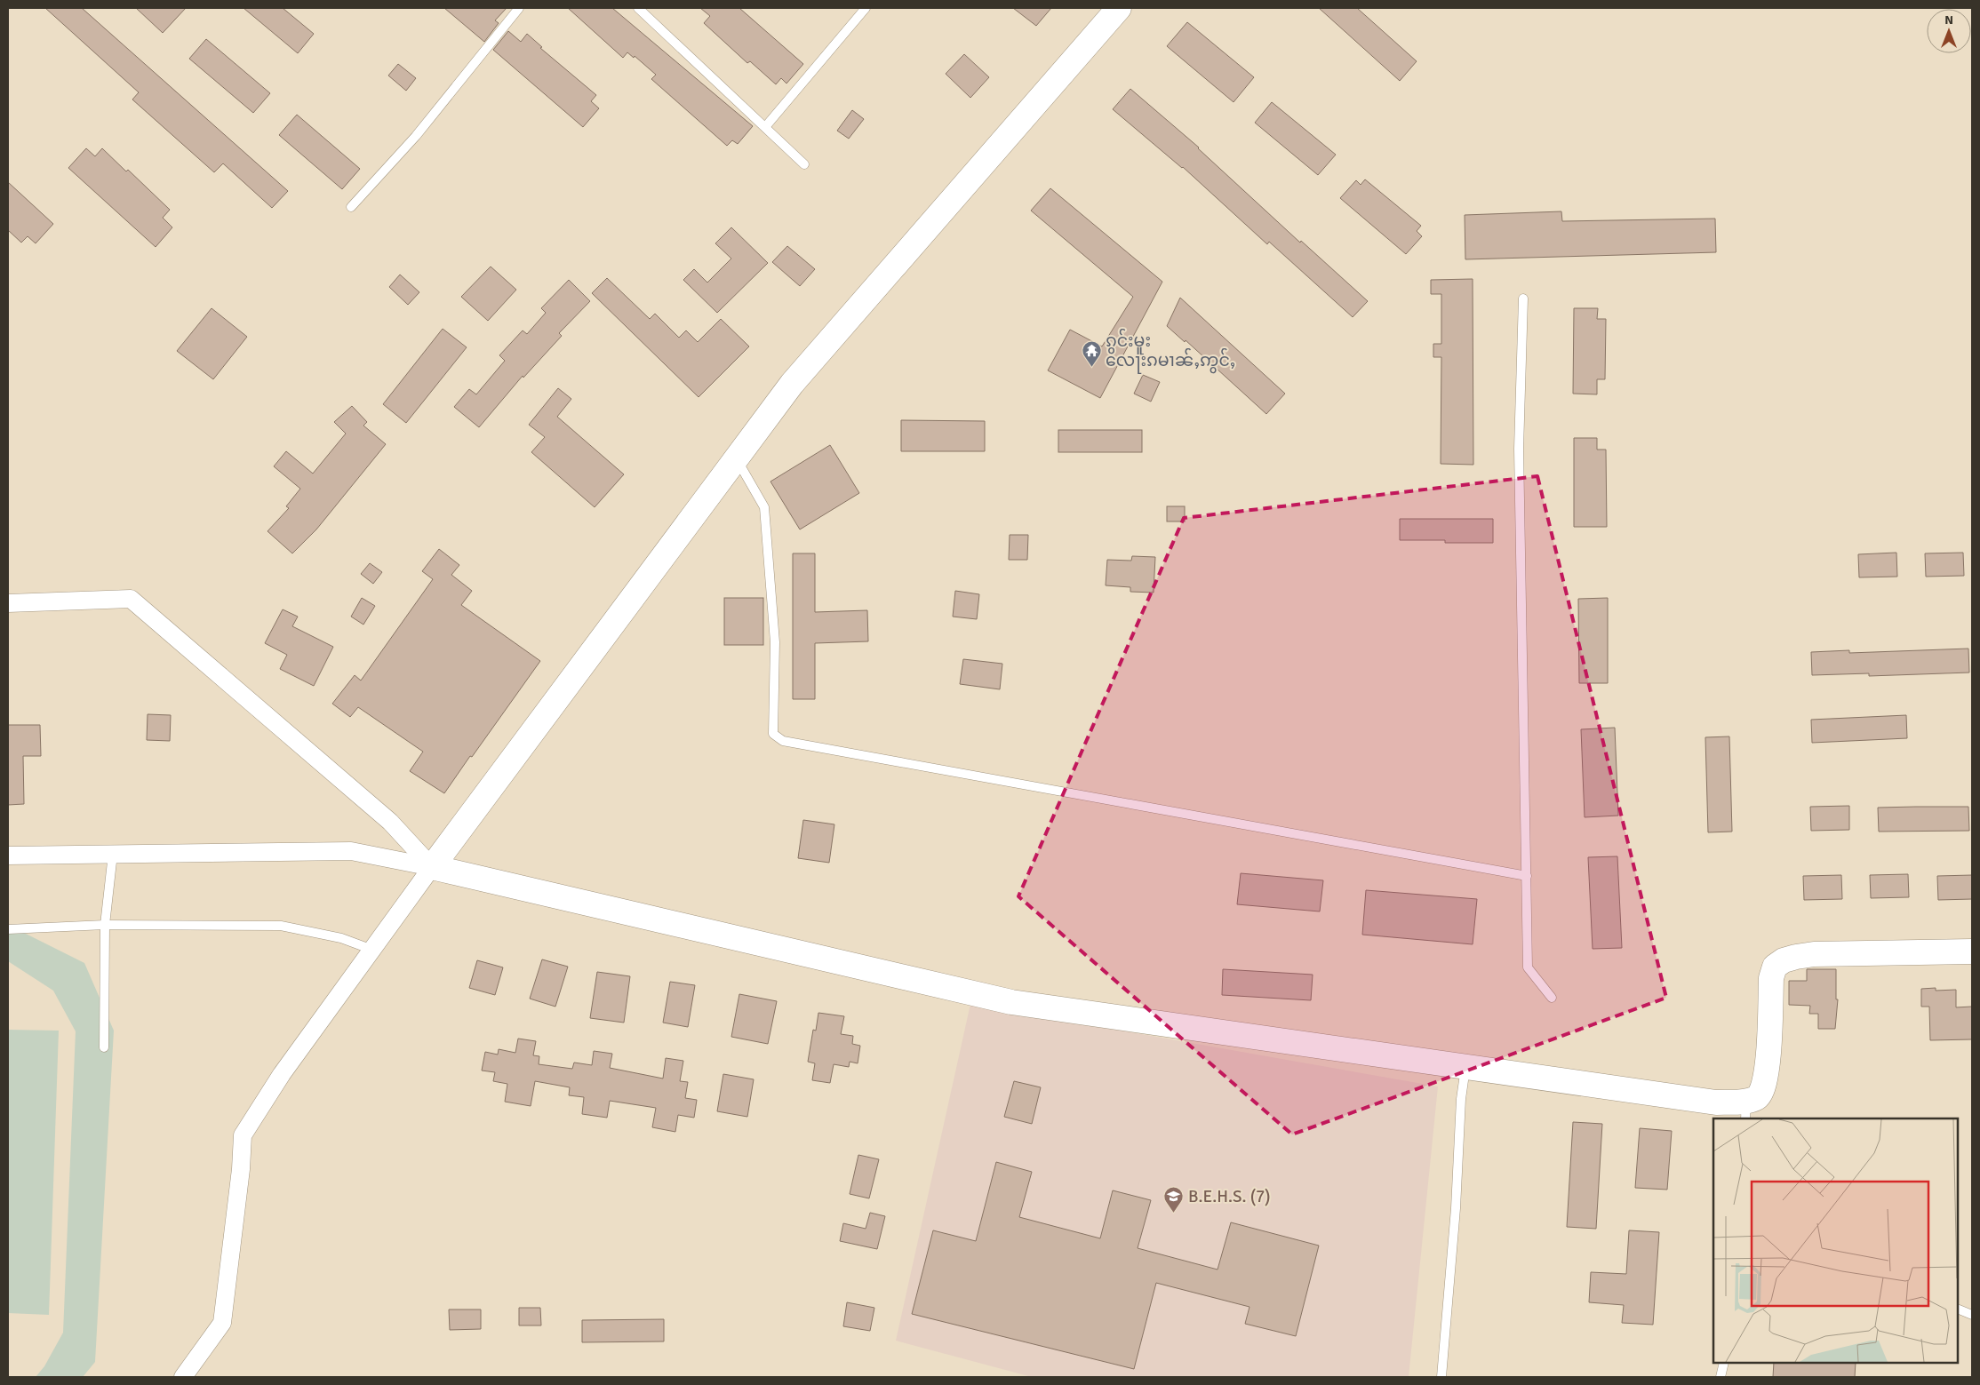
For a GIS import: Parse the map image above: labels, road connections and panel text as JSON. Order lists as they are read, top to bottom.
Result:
{
  "places": {
    "temple": ["ၵွင်းမူး လေႃးၵမၢၼ်ႇဢွင်ႇ"],
    "school or university": ["B.E.H.S. (7)"]
  },
  "north": "top"
}
